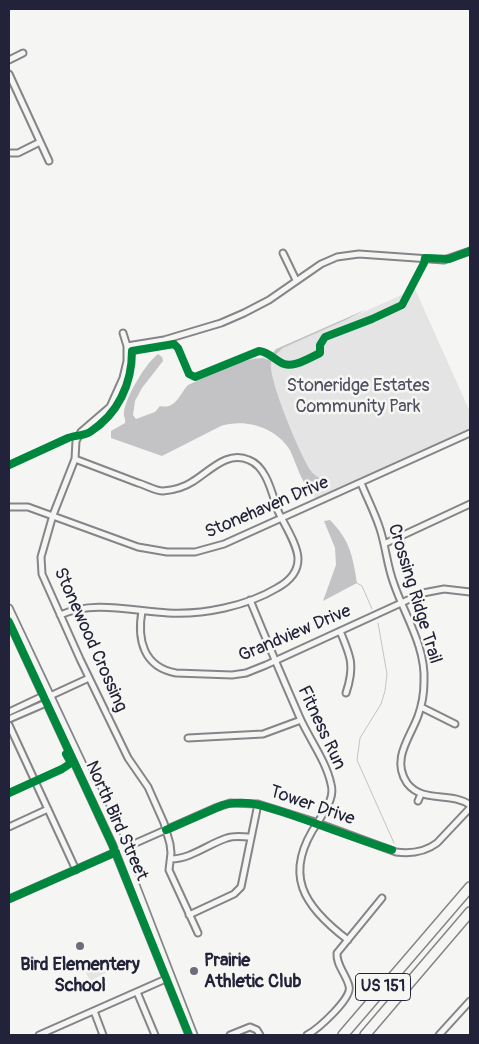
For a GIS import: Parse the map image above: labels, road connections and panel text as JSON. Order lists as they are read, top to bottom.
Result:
{
  "streets": {
    "highway": ["US 151"],
    "street": [
      "Stonehaven Drive",
      "Crossing Ridge Trail",
      "Grandview Drive",
      "Stonewood Crossing",
      "Fitness Run",
      "Tower Drive",
      "North Bird Street"
    ]
  },
  "crossings": [
    ["Stonehaven Drive", "Crossing Ridge Trail"],
    ["Stonehaven Drive", "Stonewood Crossing"],
    ["Crossing Ridge Trail", "Grandview Drive"],
    ["Crossing Ridge Trail", "Tower Drive"],
    ["Grandview Drive", "Fitness Run"],
    ["Stonewood Crossing", "Tower Drive"],
    ["Fitness Run", "Tower Drive"],
    ["Tower Drive", "North Bird Street"]
  ],
  "parks": ["Stoneridge Estates Community Park"],
  "places": ["Bird Elementery School", "Prairie Athletic Club"]
}
